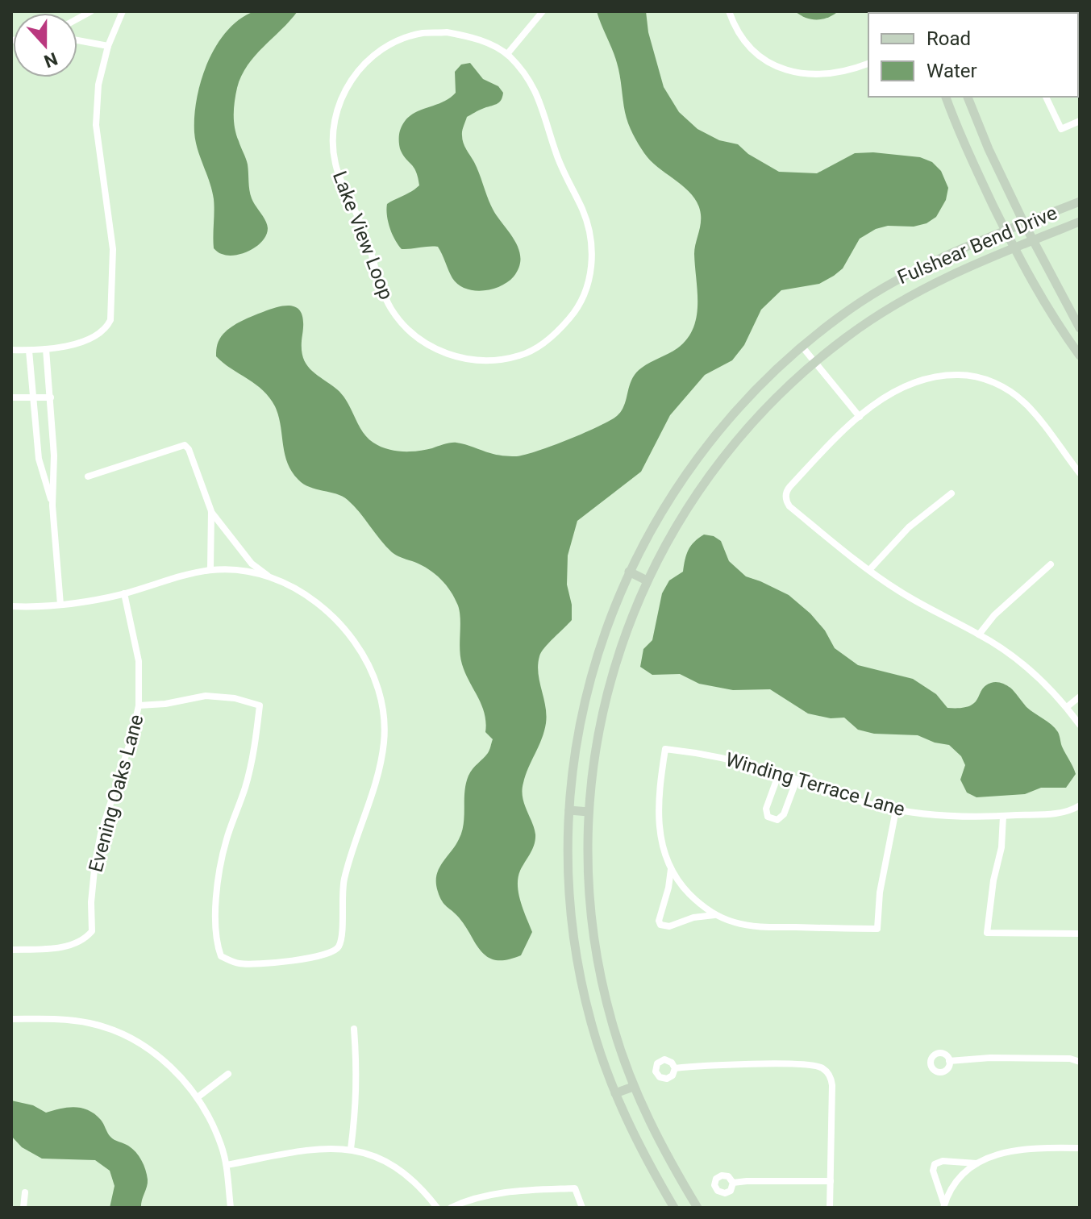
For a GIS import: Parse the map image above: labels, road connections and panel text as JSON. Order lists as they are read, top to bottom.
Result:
{
  "streets": {
    "main road": ["Fulshear Bend Drive"],
    "street": ["Lake View Loop", "Winding Terrace Lane", "Evening Oaks Lane"]
  },
  "legend": ["Road", "Water"],
  "north": "bottom"
}
